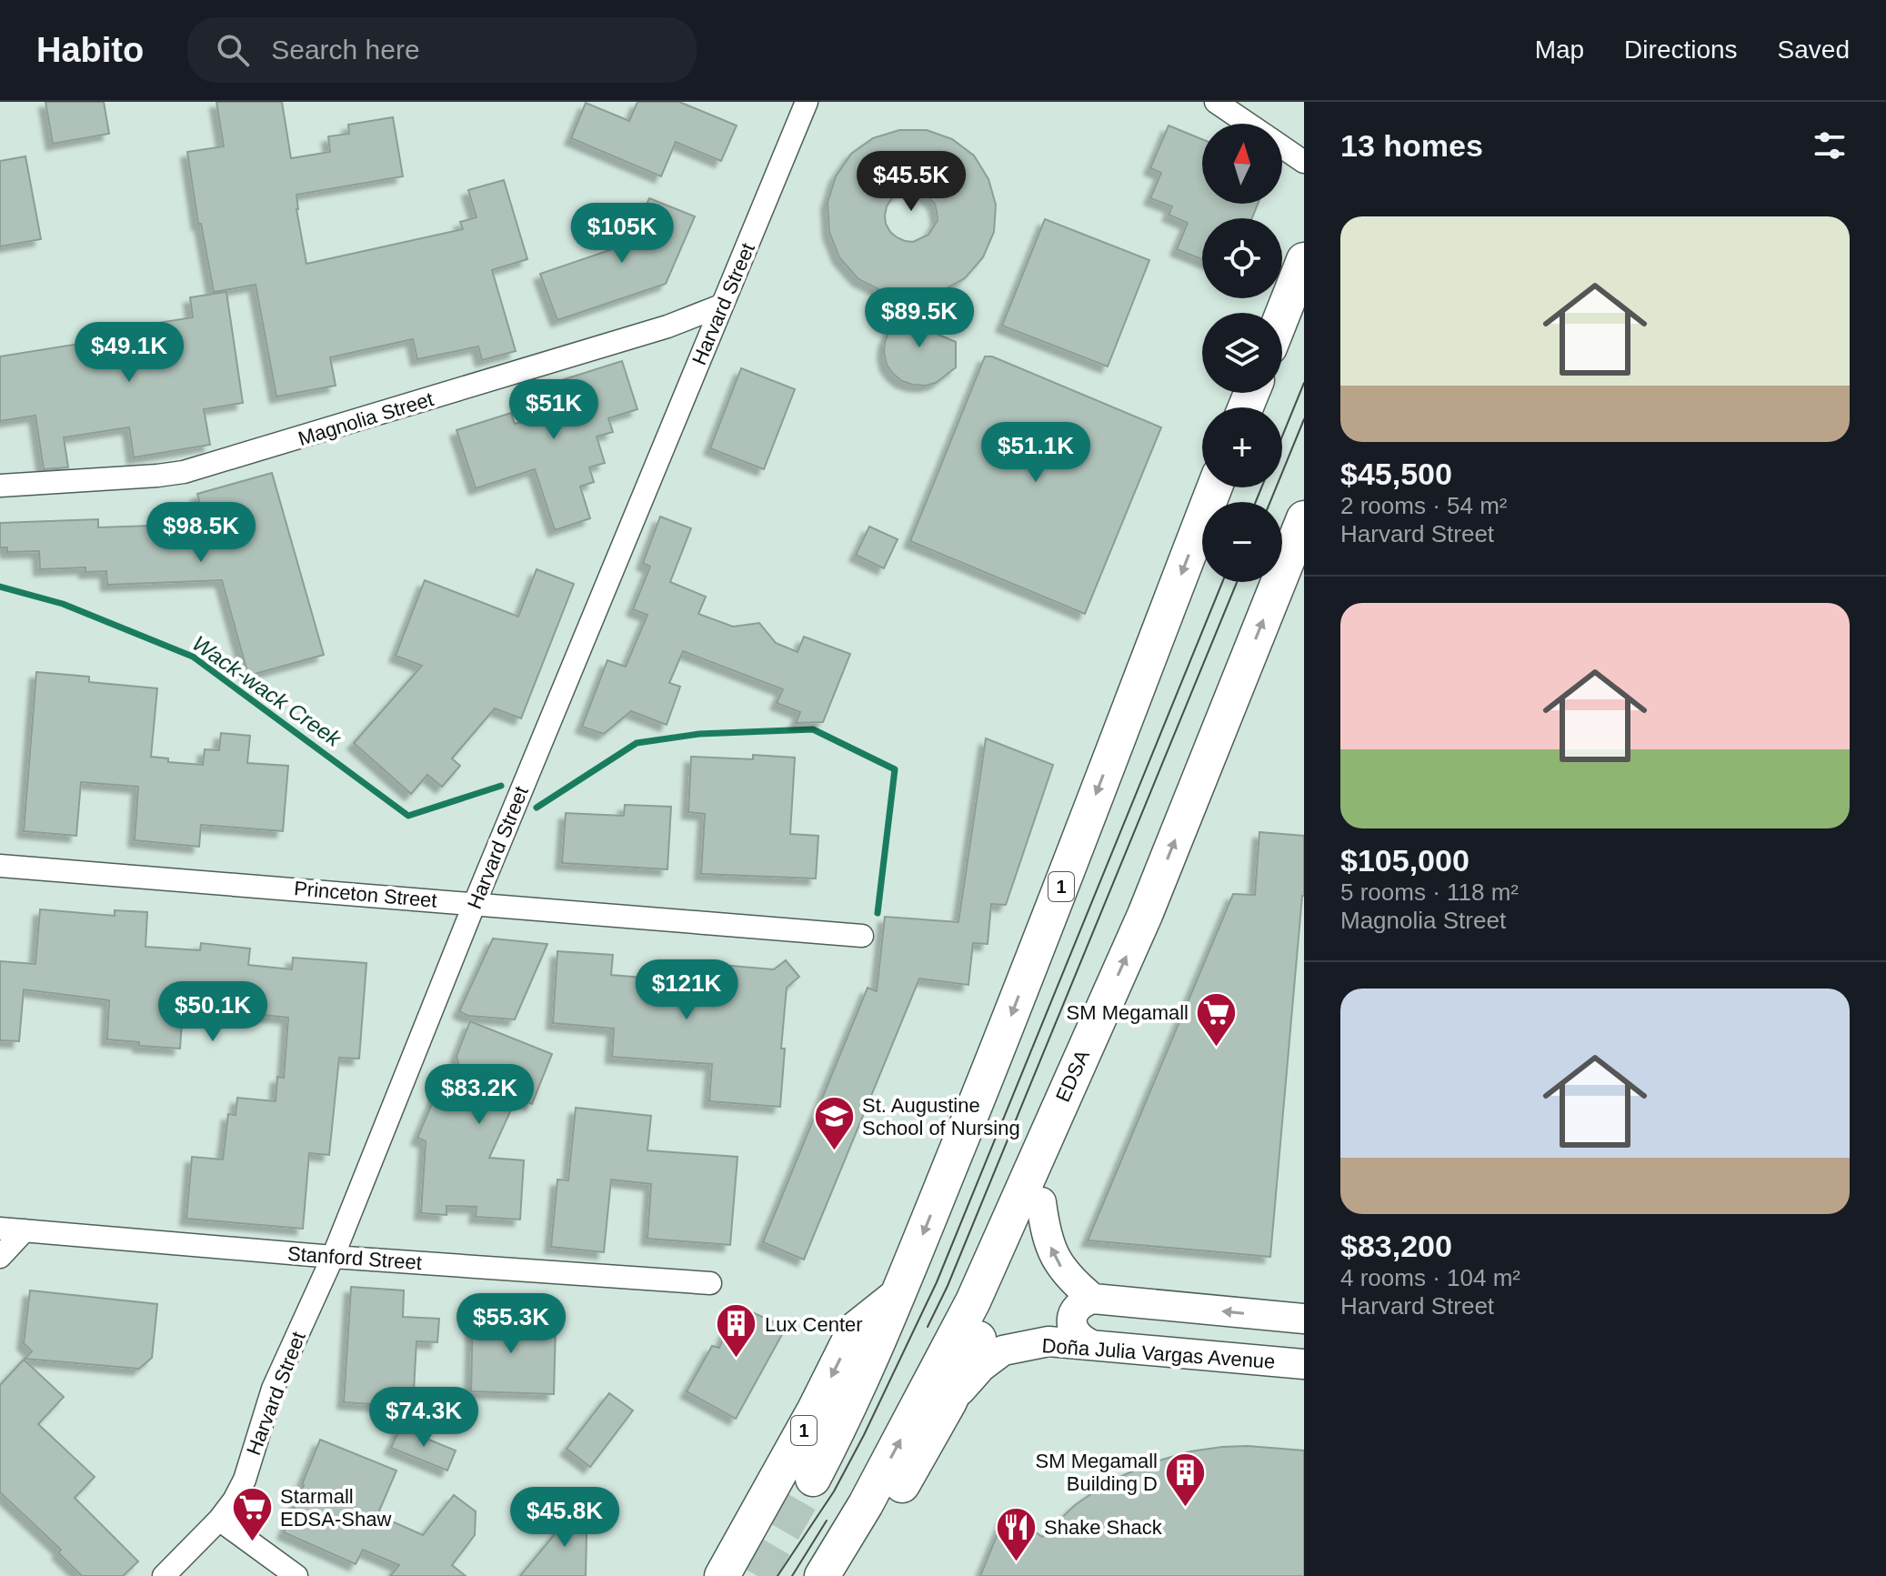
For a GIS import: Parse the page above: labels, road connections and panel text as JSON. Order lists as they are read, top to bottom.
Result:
{
  "streets": {
    "highway": ["1", "EDSA"],
    "main road": ["Doña Julia Vargas Avenue"],
    "street": [
      "Harvard Street",
      "Magnolia Street",
      "Princeton Street",
      "Stanford Street"
    ]
  },
  "crossings": [
    ["Harvard Street", "Magnolia Street"],
    ["Harvard Street", "Princeton Street"],
    ["Harvard Street", "Stanford Street"]
  ],
  "water": ["Wack-wack Creek"],
  "places": {
    "supermarket": ["SM Megamall", "Starmall EDSA-Shaw"],
    "school or university": ["St. Augustine School of Nursing"],
    "building": ["Lux Center", "SM Megamall Building D"],
    "restaurant": ["Shake Shack"]
  },
  "north": "top",
  "page": {
    "header": "Habito",
    "search": "Search here",
    "nav": ["Map", "Directions", "Saved"],
    "heading": "13 homes",
    "map_buttons": ["+", "−"],
    "price": [
      "$45.5K",
      "$105K",
      "$89.5K",
      "$49.1K",
      "$51K",
      "$51.1K",
      "$98.5K",
      "$121K",
      "$50.1K",
      "$83.2K",
      "$55.3K",
      "$74.3K",
      "$45.8K"
    ],
    "list": [
      {
        "name": "$45,500",
        "note": "2 rooms · 54 m² · Harvard Street"
      },
      {
        "name": "$105,000",
        "note": "5 rooms · 118 m² · Magnolia Street"
      },
      {
        "name": "$83,200",
        "note": "4 rooms · 104 m² · Harvard Street"
      }
    ]
  }
}
